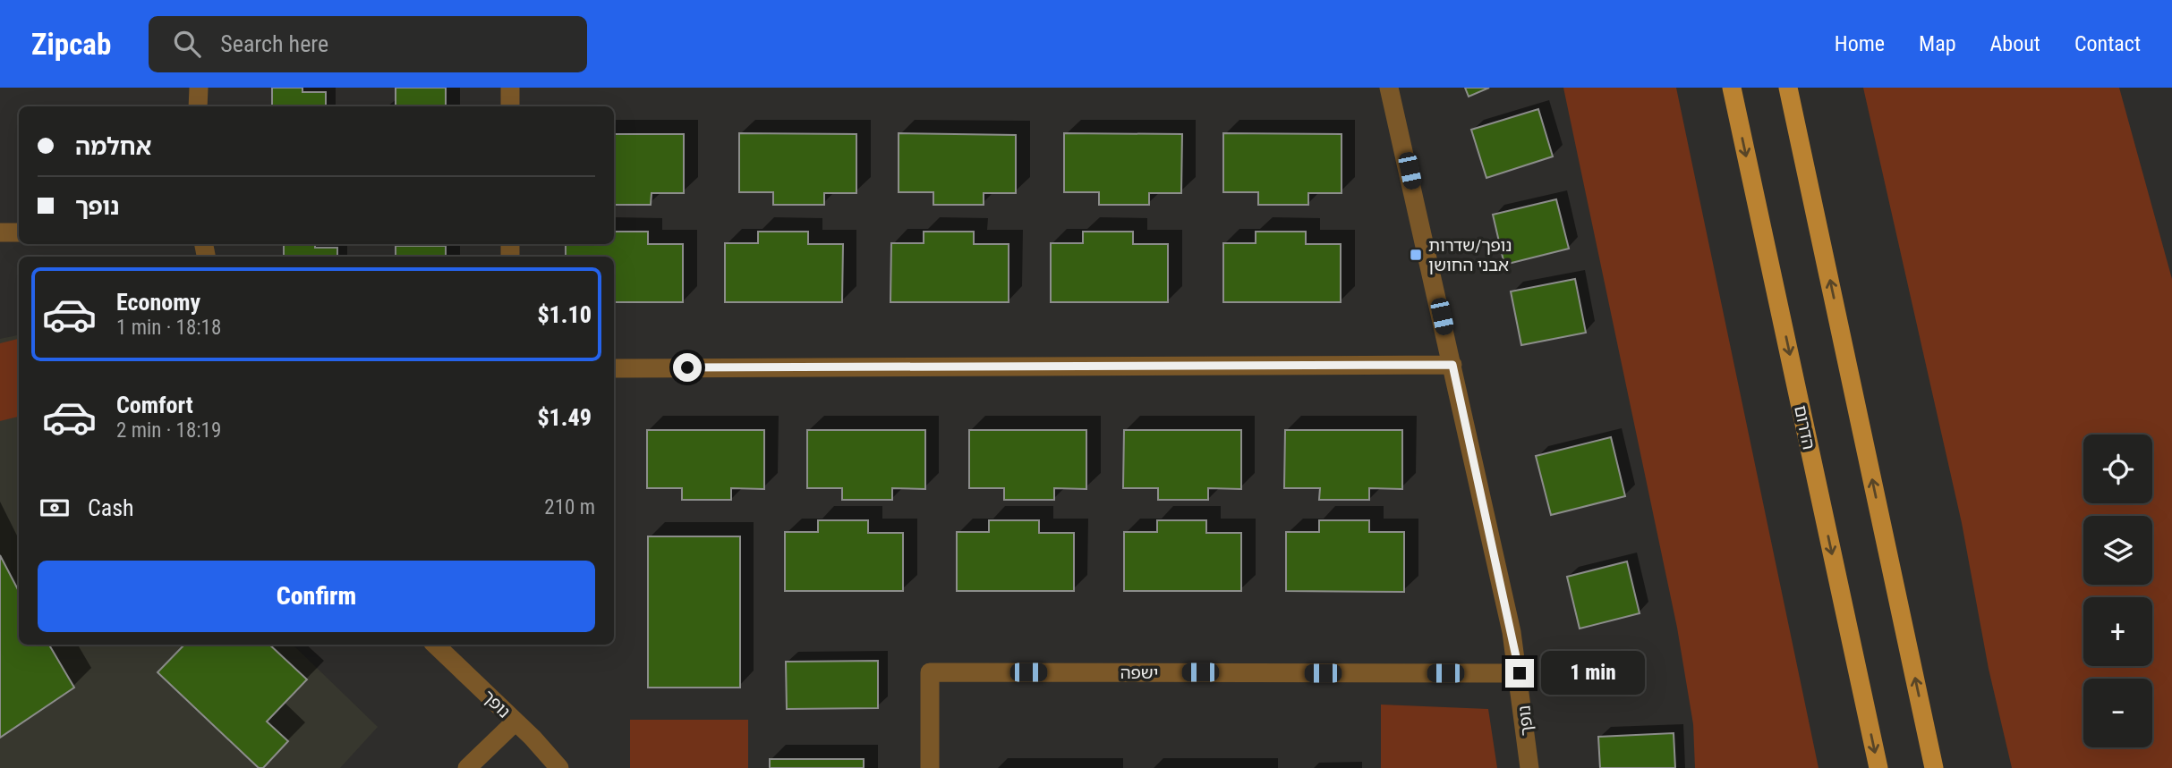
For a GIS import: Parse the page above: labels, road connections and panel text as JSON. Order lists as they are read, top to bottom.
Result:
{
  "streets": {
    "main road": ["הדרום"],
    "street": ["ישפה", "נופך"]
  },
  "crossings": [
    ["ישפה", "נופך"]
  ],
  "places": {
    "transit": ["נופך/שדרות אבני החושן"]
  },
  "page": {
    "header": "Zipcab",
    "search": "Search here",
    "nav": [
      "Home",
      "Map",
      "About",
      "Contact"
    ],
    "banner": ["אחלמה", "נופך"],
    "list": [
      {
        "name": "Economy",
        "note": "1 min · 18:18",
        "value": "$1.10"
      },
      {
        "name": "Comfort",
        "note": "2 min · 18:19",
        "value": "$1.49"
      }
    ],
    "map_buttons": ["+", "−"],
    "pay": ["Cash", "210 m"],
    "buttons": "Confirm",
    "bubble": "1 min"
  }
}
